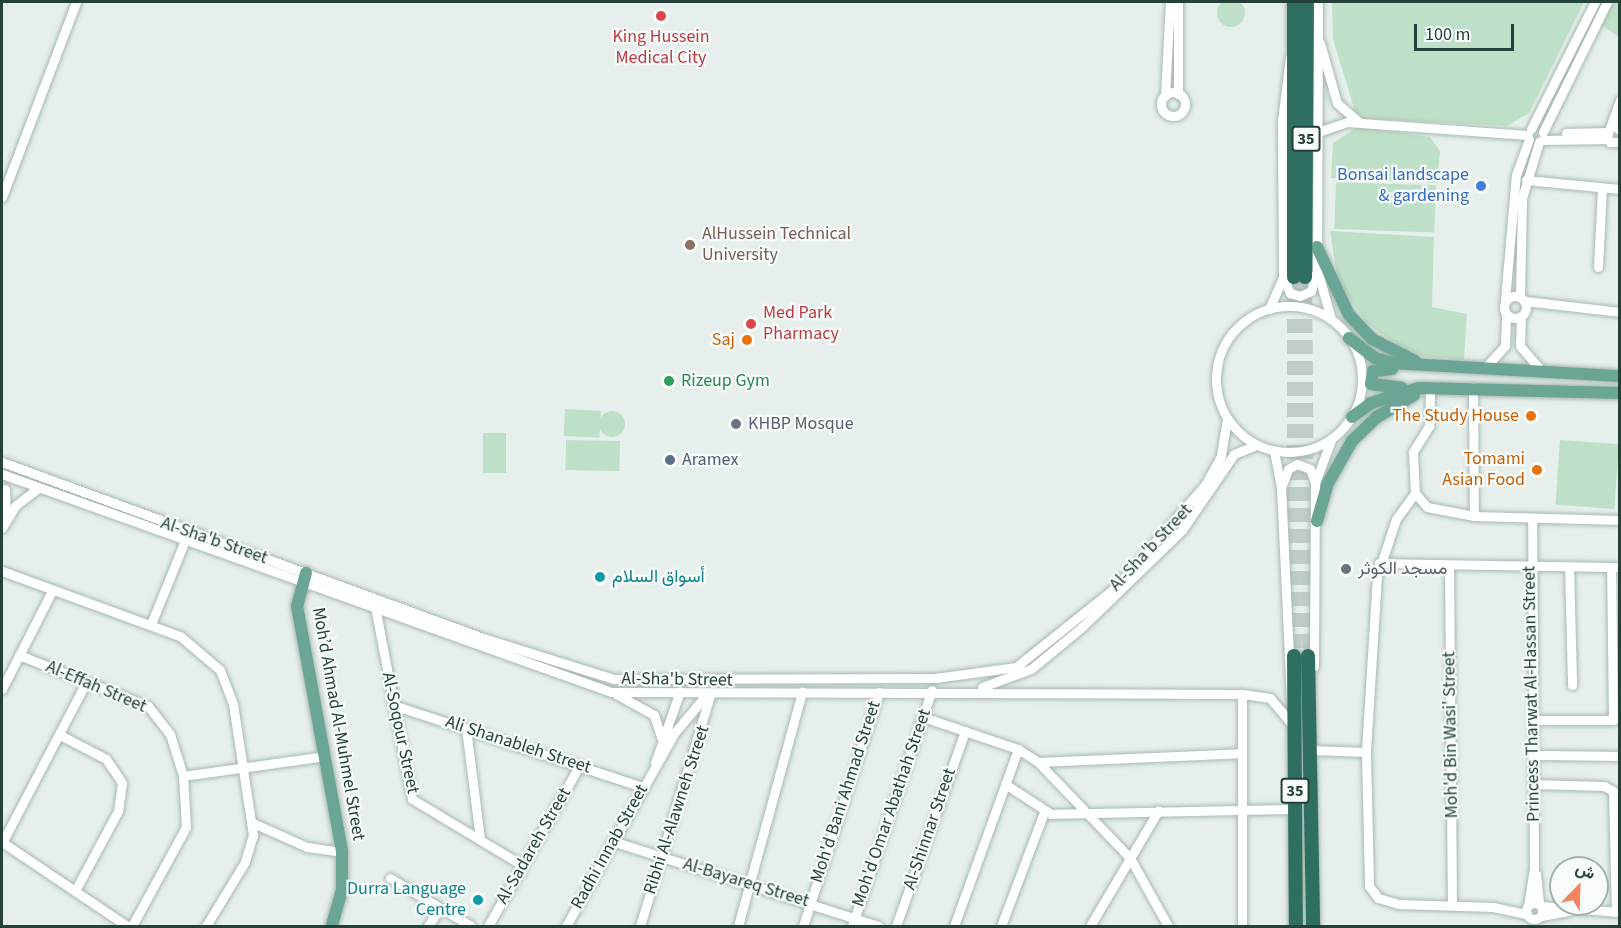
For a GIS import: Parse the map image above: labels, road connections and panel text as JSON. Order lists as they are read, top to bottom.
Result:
{
  "streets": {
    "highway": ["35"],
    "main road": ["Moh’d Ahmad Al-Muhmel Street"],
    "street": [
      "Al-Sha'b Street",
      "Al-Effah Street",
      "Princess Tharwat Al-Hassan Street",
      "Al-Soqour Street",
      "Moh'd Bin Wasi' Street",
      "Ali Shanableh Street",
      "Moh'd Bani Ahmad Street",
      "Moh'd Omar Abathah Street",
      "Ribhi Al-Alawneh Street",
      "Al-Shinnar Street",
      "Al-Sadareh Street",
      "Radhi Innab Street",
      "Al-Bayareq Street"
    ]
  },
  "crossings": [
    ["35", "Al-Sha'b Street"],
    ["Al-Sha'b Street", "Moh’d Ahmad Al-Muhmel Street"],
    ["Al-Sha'b Street", "Al-Soqour Street"],
    ["Al-Sha'b Street", "Moh'd Bani Ahmad Street"],
    ["Al-Sha'b Street", "Moh'd Omar Abathah Street"],
    ["Al-Sha'b Street", "Ribhi Al-Alawneh Street"],
    ["Al-Sha'b Street", "Radhi Innab Street"],
    ["Al-Soqour Street", "Ali Shanableh Street"],
    ["Al-Soqour Street", "Al-Sadareh Street"],
    ["Ali Shanableh Street", "Al-Sadareh Street"],
    ["Ali Shanableh Street", "Radhi Innab Street"],
    ["Moh'd Bani Ahmad Street", "Al-Bayareq Street"],
    ["Moh'd Omar Abathah Street", "Al-Bayareq Street"],
    ["Ribhi Al-Alawneh Street", "Radhi Innab Street"],
    ["Ribhi Al-Alawneh Street", "Al-Bayareq Street"],
    ["Radhi Innab Street", "Al-Bayareq Street"]
  ],
  "places": [
    "King Hussein Medical City",
    "Bonsai landscape & gardening",
    "AlHussein Technical University",
    "Med Park Pharmacy",
    "Saj",
    "Rizeup Gym",
    "The Study House",
    "KHBP Mosque",
    "Aramex",
    "Tomami Asian Food",
    "مسجد الكوثر",
    "أسواق السلام",
    "Durra Language Centre"
  ],
  "scale_bar": "100 m",
  "north": "top right"
}
